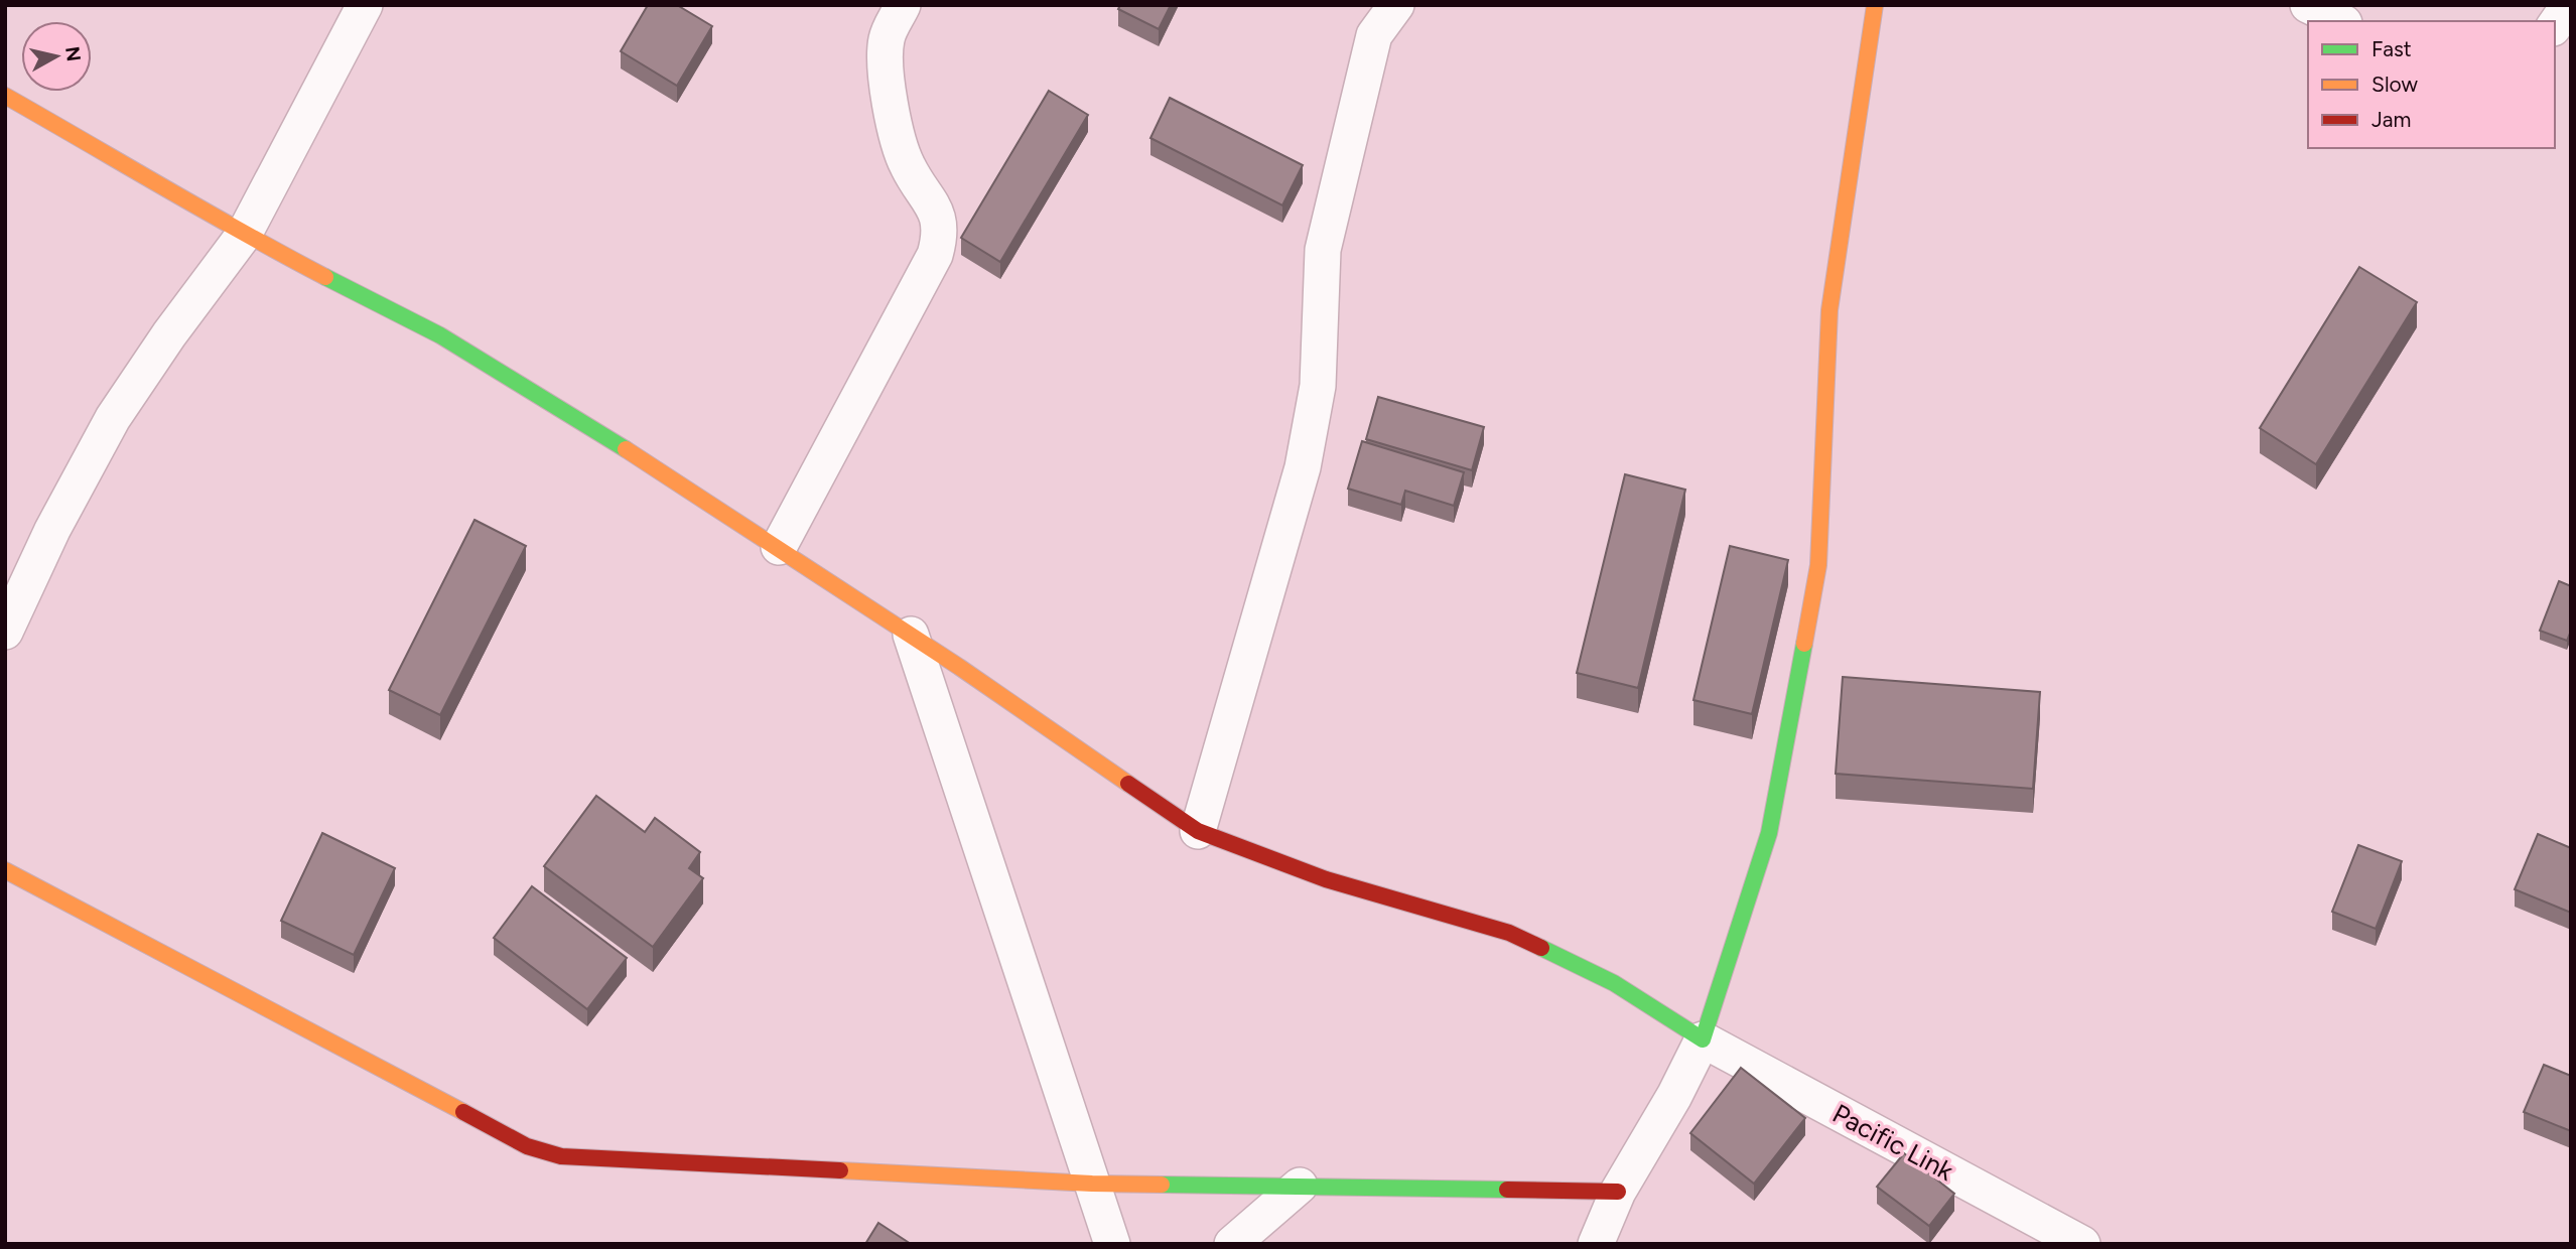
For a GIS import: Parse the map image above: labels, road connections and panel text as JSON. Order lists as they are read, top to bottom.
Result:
{
  "streets": {
    "street": ["Pacific Link"]
  },
  "legend": ["Fast", "Slow", "Jam"],
  "north": "right"
}
